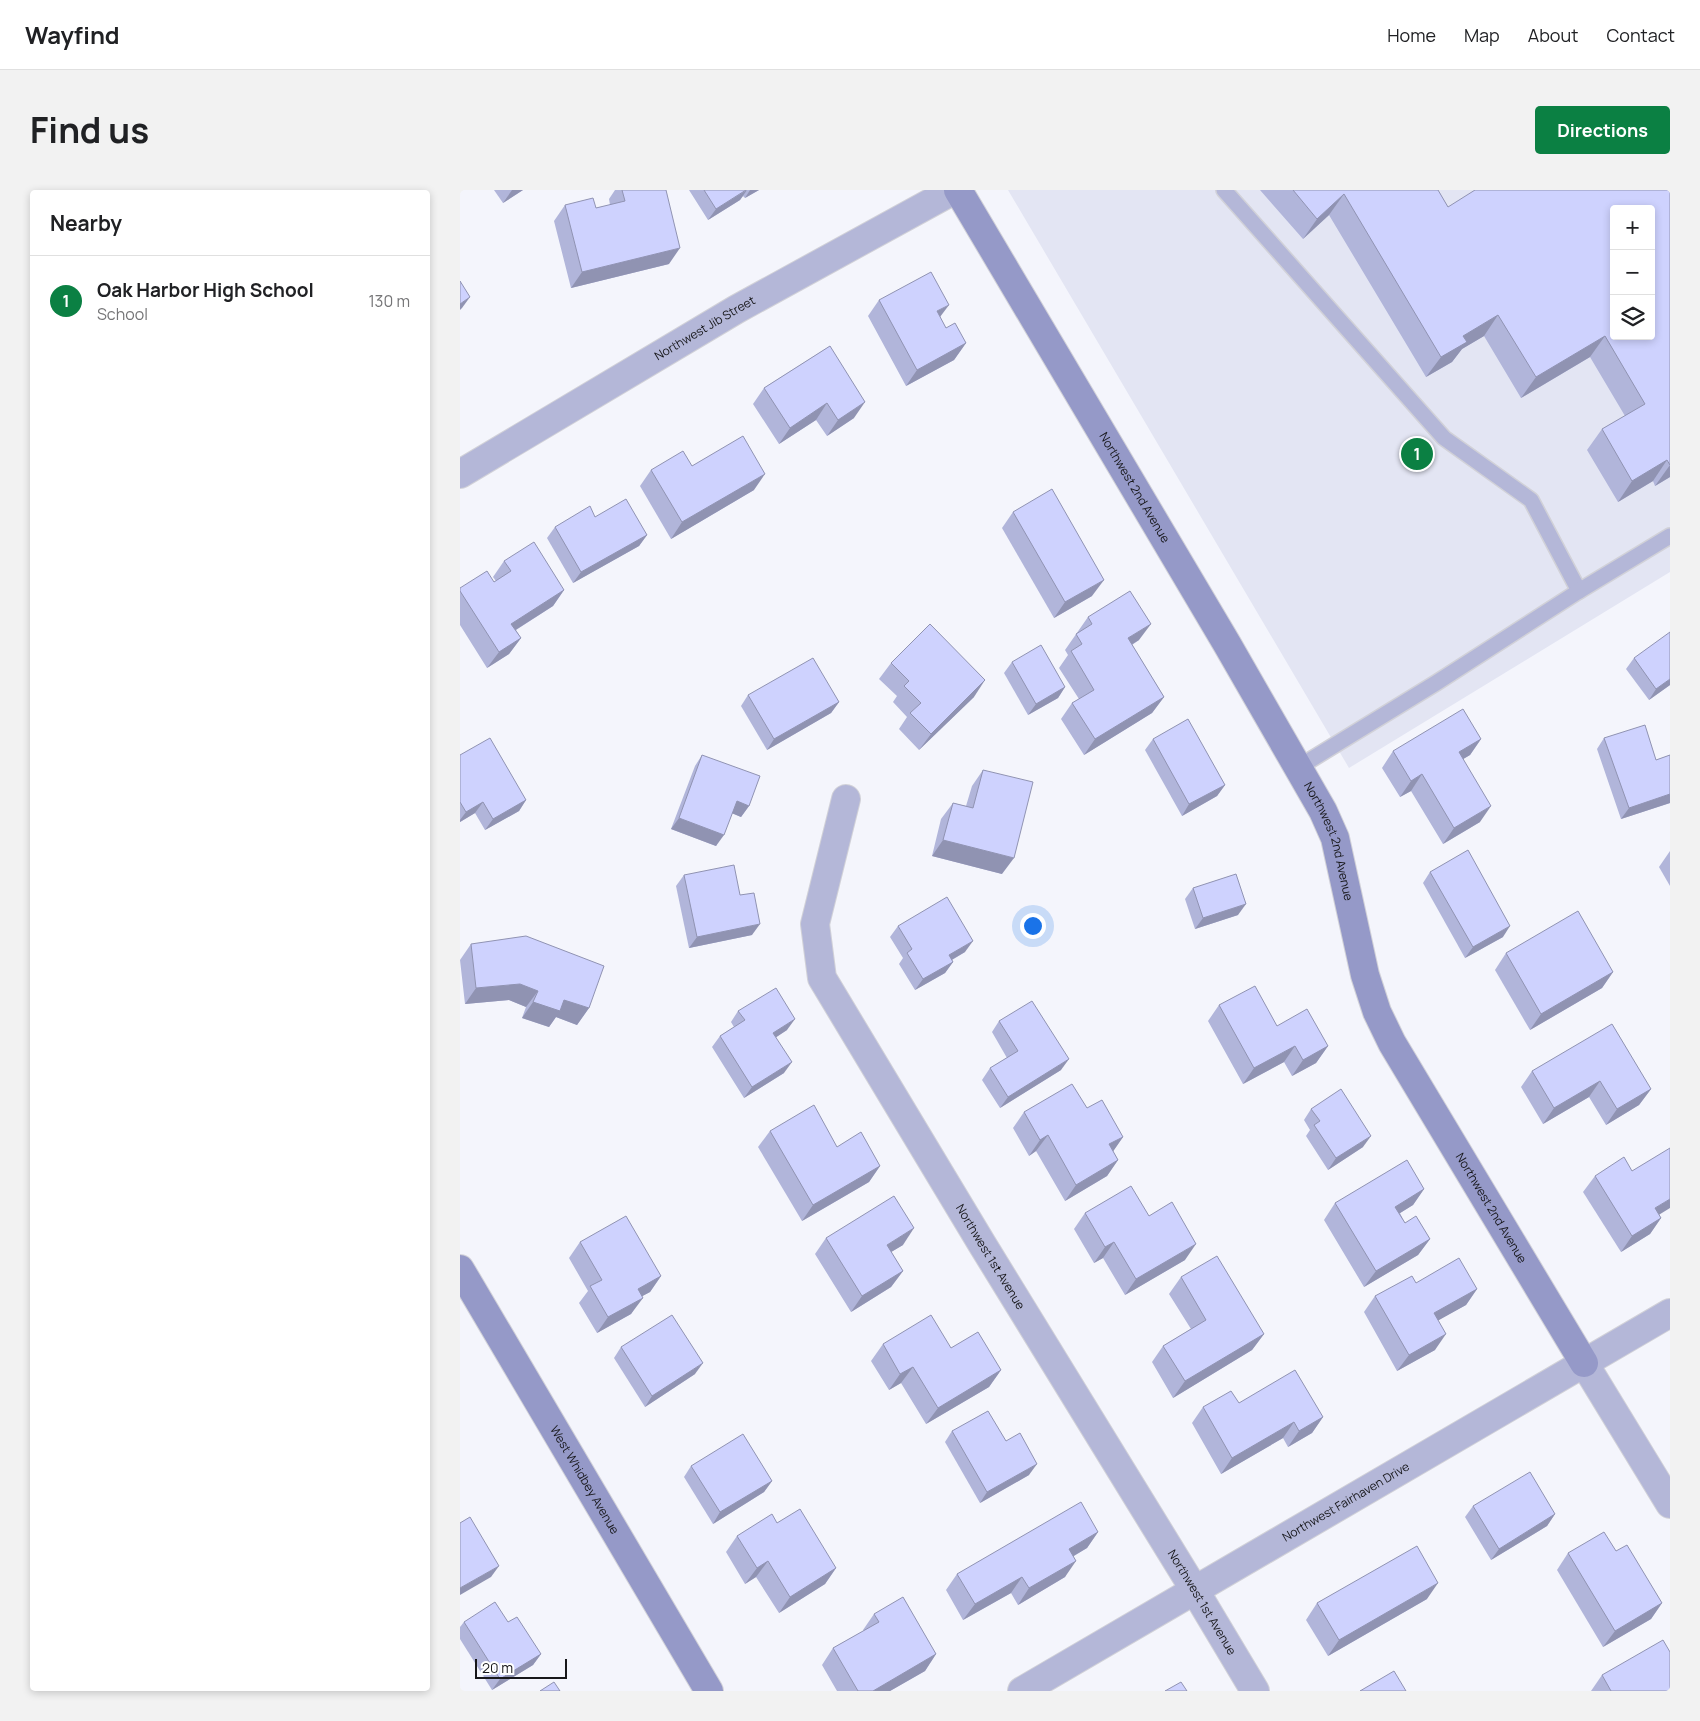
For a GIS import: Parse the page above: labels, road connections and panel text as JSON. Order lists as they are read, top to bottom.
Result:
{
  "streets": {
    "street": [
      "Northwest Jib Street",
      "Northwest 2nd Avenue",
      "Northwest 1st Avenue",
      "West Whidbey Avenue",
      "Northwest Fairhaven Drive"
    ]
  },
  "crossings": [
    ["Northwest 2nd Avenue", "Northwest Fairhaven Drive"],
    ["Northwest 1st Avenue", "Northwest Fairhaven Drive"]
  ],
  "scale_bar": "20 m",
  "page": {
    "header": "Wayfind",
    "nav": [
      "Home",
      "Map",
      "About",
      "Contact"
    ],
    "title": "Find us",
    "buttons": "Directions",
    "heading": "Nearby",
    "map_buttons": ["+", "−"],
    "list": [
      {
        "mark": "1",
        "name": "Oak Harbor High School",
        "note": "School",
        "value": "130 m"
      }
    ],
    "pins": "1",
    "scale": "20 m"
  }
}
